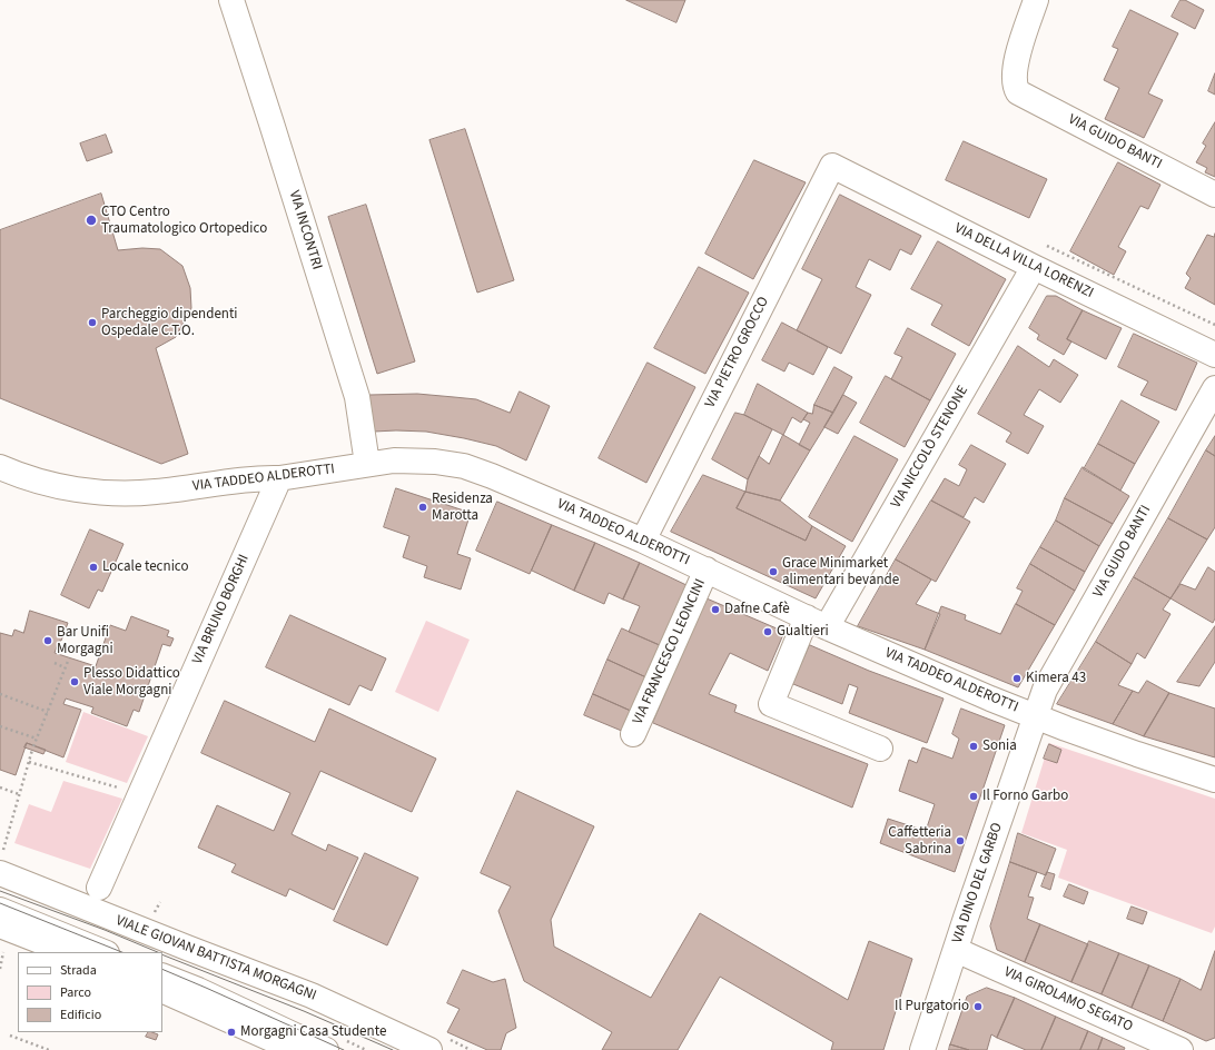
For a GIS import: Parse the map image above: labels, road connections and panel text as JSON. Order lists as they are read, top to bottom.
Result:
{
  "streets": {
    "street": [
      "VIA GUIDO BANTI",
      "VIA INCONTRI",
      "VIA DELLA VILLA LORENZI",
      "VIA PIETRO GROCCO",
      "VIA NICCOLÒ STENONE",
      "VIA TADDEO ALDEROTTI",
      "VIA BRUNO BORGHI",
      "VIA FRANCESCO LEONCINI",
      "VIA DINO DEL GARBO",
      "VIALE GIOVAN BATTISTA MORGAGNI",
      "VIA GIROLAMO SEGATO"
    ]
  },
  "crossings": [
    ["VIA GUIDO BANTI", "VIA TADDEO ALDEROTTI"],
    ["VIA GUIDO BANTI", "VIA DINO DEL GARBO"],
    ["VIA INCONTRI", "VIA TADDEO ALDEROTTI"],
    ["VIA DELLA VILLA LORENZI", "VIA PIETRO GROCCO"],
    ["VIA DELLA VILLA LORENZI", "VIA NICCOLÒ STENONE"],
    ["VIA PIETRO GROCCO", "VIA TADDEO ALDEROTTI"],
    ["VIA NICCOLÒ STENONE", "VIA TADDEO ALDEROTTI"],
    ["VIA TADDEO ALDEROTTI", "VIA BRUNO BORGHI"],
    ["VIA TADDEO ALDEROTTI", "VIA FRANCESCO LEONCINI"],
    ["VIA TADDEO ALDEROTTI", "VIA DINO DEL GARBO"],
    ["VIA DINO DEL GARBO", "VIA GIROLAMO SEGATO"]
  ],
  "places": [
    "CTO Centro Traumatologico Ortopedico",
    "Parcheggio dipendenti Ospedale C.T.O.",
    "Residenza Marotta",
    "Locale tecnico",
    "Grace Minimarket alimentari bevande",
    "Dafne Cafè",
    "Gualtieri",
    "Bar Unifi Morgagni",
    "Kimera 43",
    "Plesso Didattico Viale Morgagni",
    "Sonia",
    "Il Forno Garbo",
    "Caffetteria Sabrina",
    "Il Purgatorio",
    "Morgagni Casa Studente"
  ],
  "legend": ["Strada", "Parco", "Edificio"]
}
